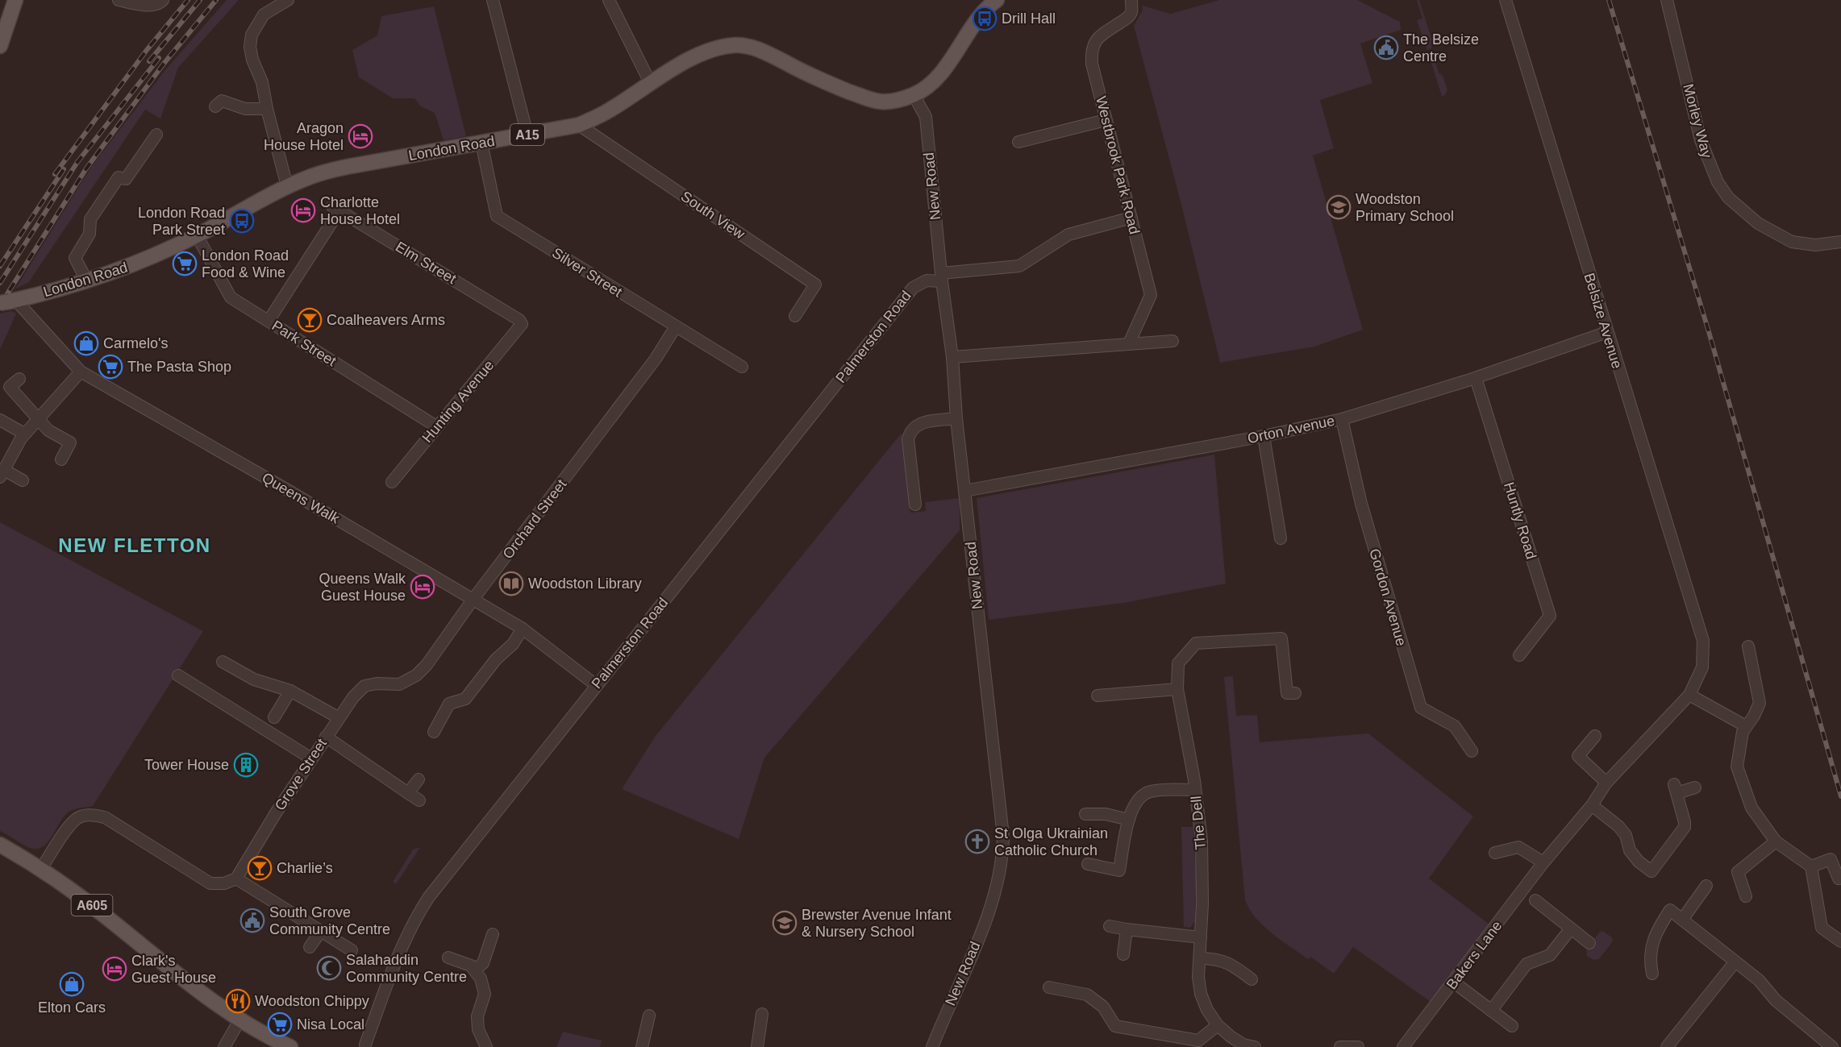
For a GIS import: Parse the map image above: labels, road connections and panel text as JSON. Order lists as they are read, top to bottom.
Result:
{
  "streets": {
    "main road": ["A15", "London Road", "A605"],
    "street": [
      "Morley Way",
      "Westbrook Park Road",
      "New Road",
      "South View",
      "Elm Street",
      "Silver Street",
      "Belsize Avenue",
      "Palmerston Road",
      "Park Street",
      "Hunting Avenue",
      "Orton Avenue",
      "Queens Walk",
      "Orchard Street",
      "Huntly Road",
      "Gordon Avenue",
      "Grove Street",
      "The Dell",
      "Bakers Lane"
    ]
  },
  "crossings": [
    ["London Road", "New Road"],
    ["London Road", "South View"],
    ["London Road", "Silver Street"],
    ["London Road", "Park Street"],
    ["London Road", "Queens Walk"],
    ["Westbrook Park Road", "Palmerston Road"],
    ["New Road", "Palmerston Road"],
    ["New Road", "Orton Avenue"],
    ["Elm Street", "Park Street"],
    ["Elm Street", "Hunting Avenue"],
    ["Silver Street", "Orchard Street"],
    ["Belsize Avenue", "Orton Avenue"],
    ["Belsize Avenue", "Bakers Lane"],
    ["Palmerston Road", "Queens Walk"],
    ["Park Street", "Hunting Avenue"],
    ["Orton Avenue", "Huntly Road"],
    ["Orton Avenue", "Gordon Avenue"],
    ["Queens Walk", "Orchard Street"],
    ["Orchard Street", "Grove Street"]
  ],
  "districts": ["NEW FLETTON"],
  "places": {
    "bus stop": ["Drill Hall", "London Road Park Street"],
    "public building": ["The Belsize Centre", "South Grove Community Centre"],
    "hotel": [
      "Aragon House Hotel",
      "Charlotte House Hotel",
      "Queens Walk Guest House",
      "Clark's Guest House"
    ],
    "school or university": ["Woodston Primary School", "Brewster Avenue Infant & Nursery School"],
    "supermarket": ["London Road Food & Wine", "The Pasta Shop", "Nisa Local"],
    "bar": ["Coalheavers Arms", "Charlie’s"],
    "shop": ["Carmelo's", "Elton Cars"],
    "library": ["Woodston Library"],
    "building": ["Tower House"],
    "church": ["St Olga Ukrainian Catholic Church"],
    "mosque": ["Salahaddin Community Centre"],
    "restaurant": ["Woodston Chippy"]
  }
}
